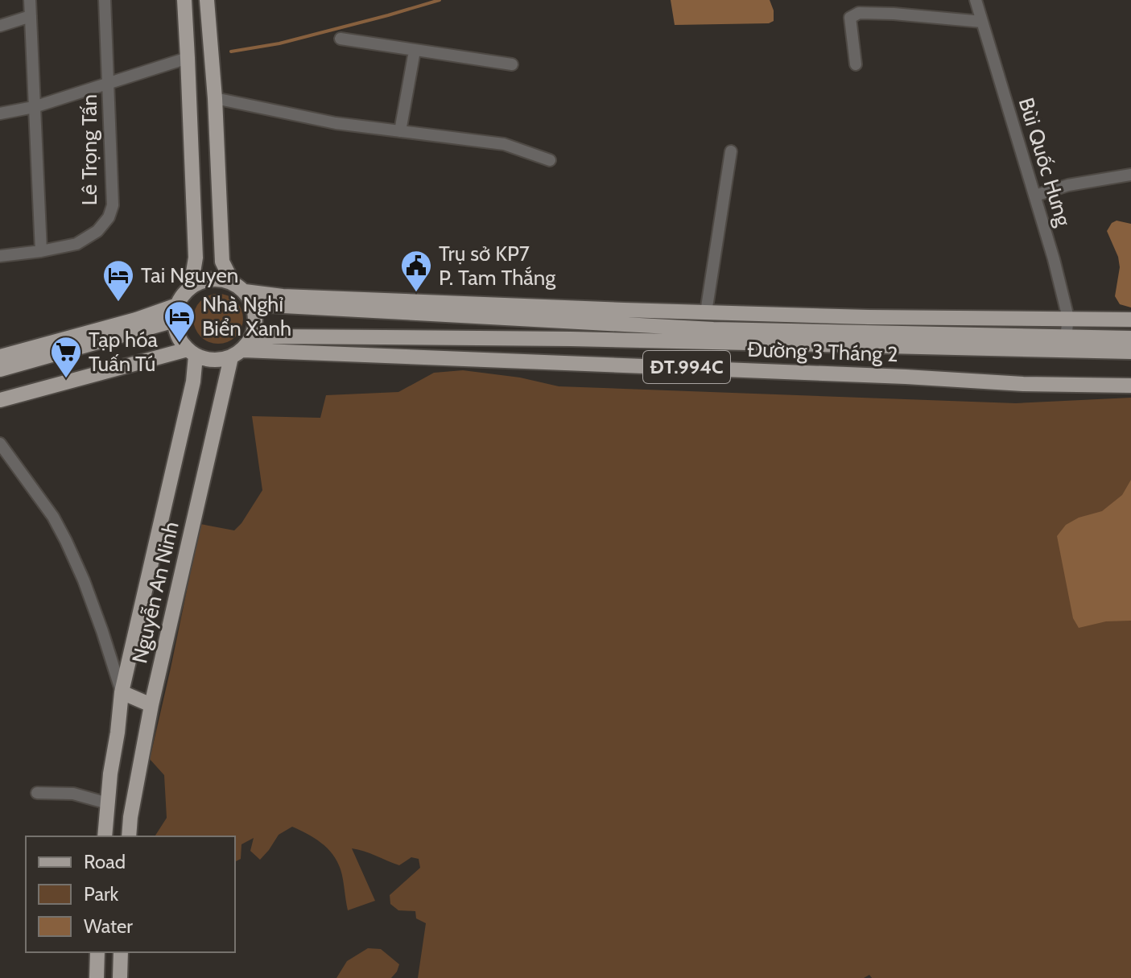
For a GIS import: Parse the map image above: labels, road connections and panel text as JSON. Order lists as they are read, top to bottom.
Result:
{
  "streets": {
    "main road": ["Đường 3 Tháng 2", "ĐT.994C", "Nguyễn An Ninh"],
    "street": ["Lê Trọng Tấn", "Bùi Quốc Hưng"]
  },
  "crossings": [
    ["Bùi Quốc Hưng", "Đường 3 Tháng 2"],
    ["Đường 3 Tháng 2", "ĐT.994C"],
    ["Đường 3 Tháng 2", "Nguyễn An Ninh"],
    ["ĐT.994C", "Nguyễn An Ninh"]
  ],
  "places": {
    "public building": ["Trụ sở KP7 P. Tam Thắng"],
    "hotel": ["Tai Nguyen", "Nhà Nghỉ Biển Xanh"],
    "supermarket": ["Tạp hóa Tuấn Tú"]
  },
  "legend": ["Road", "Park", "Water"]
}
